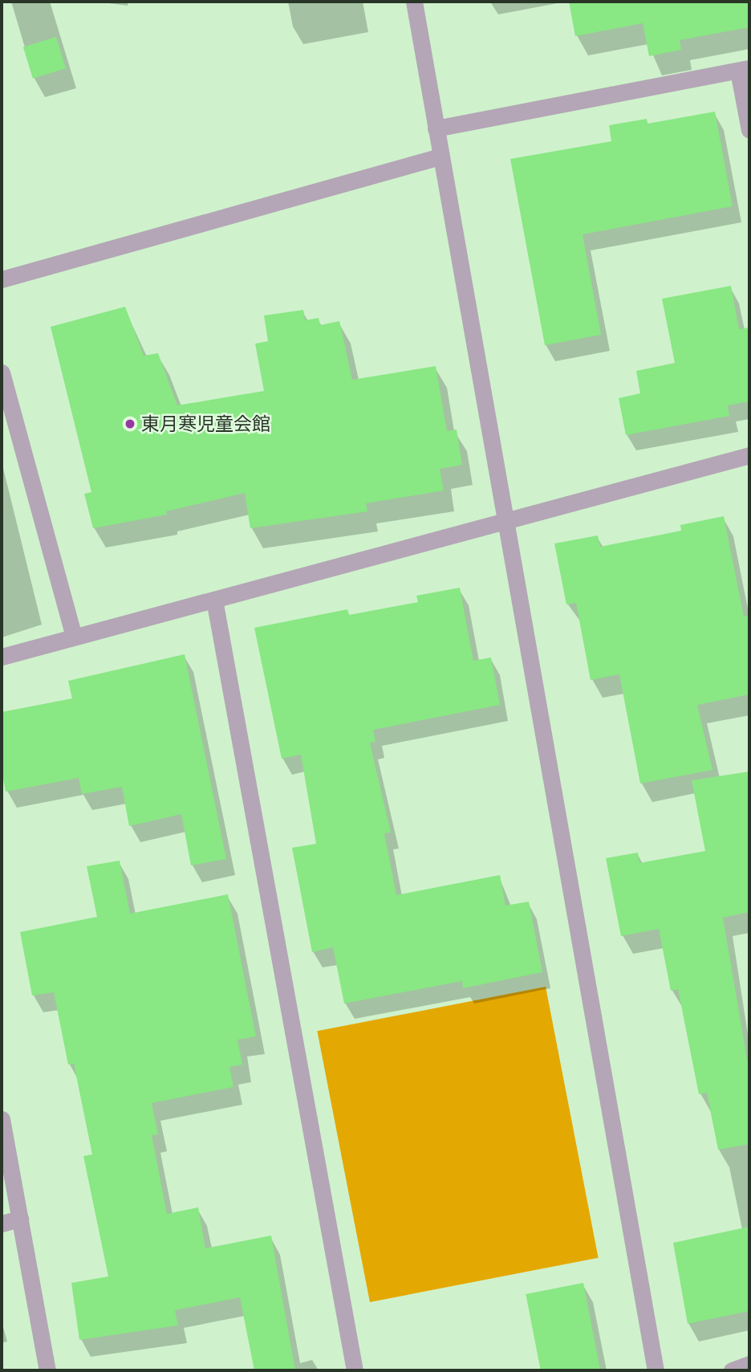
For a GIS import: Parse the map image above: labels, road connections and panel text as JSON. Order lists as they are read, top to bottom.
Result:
{
  "places": ["東月寒児童会館"]
}
